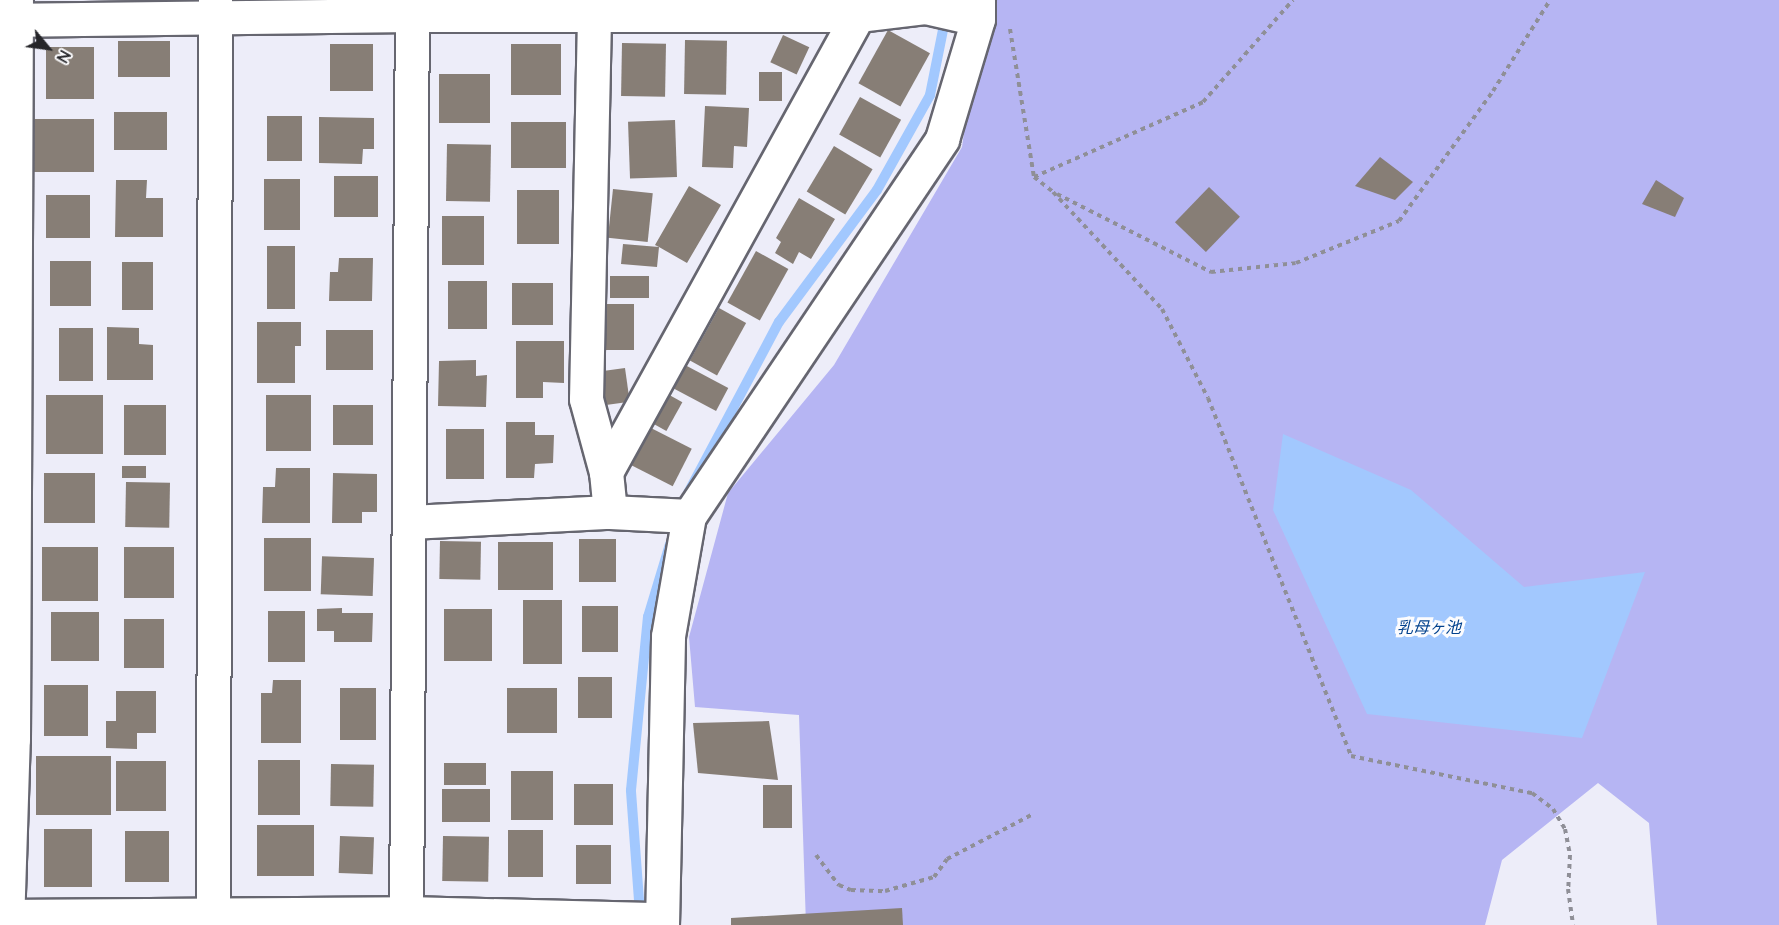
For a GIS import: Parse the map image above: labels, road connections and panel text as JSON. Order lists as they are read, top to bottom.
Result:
{
  "water": ["乳母ヶ池"],
  "north": "bottom right"
}
